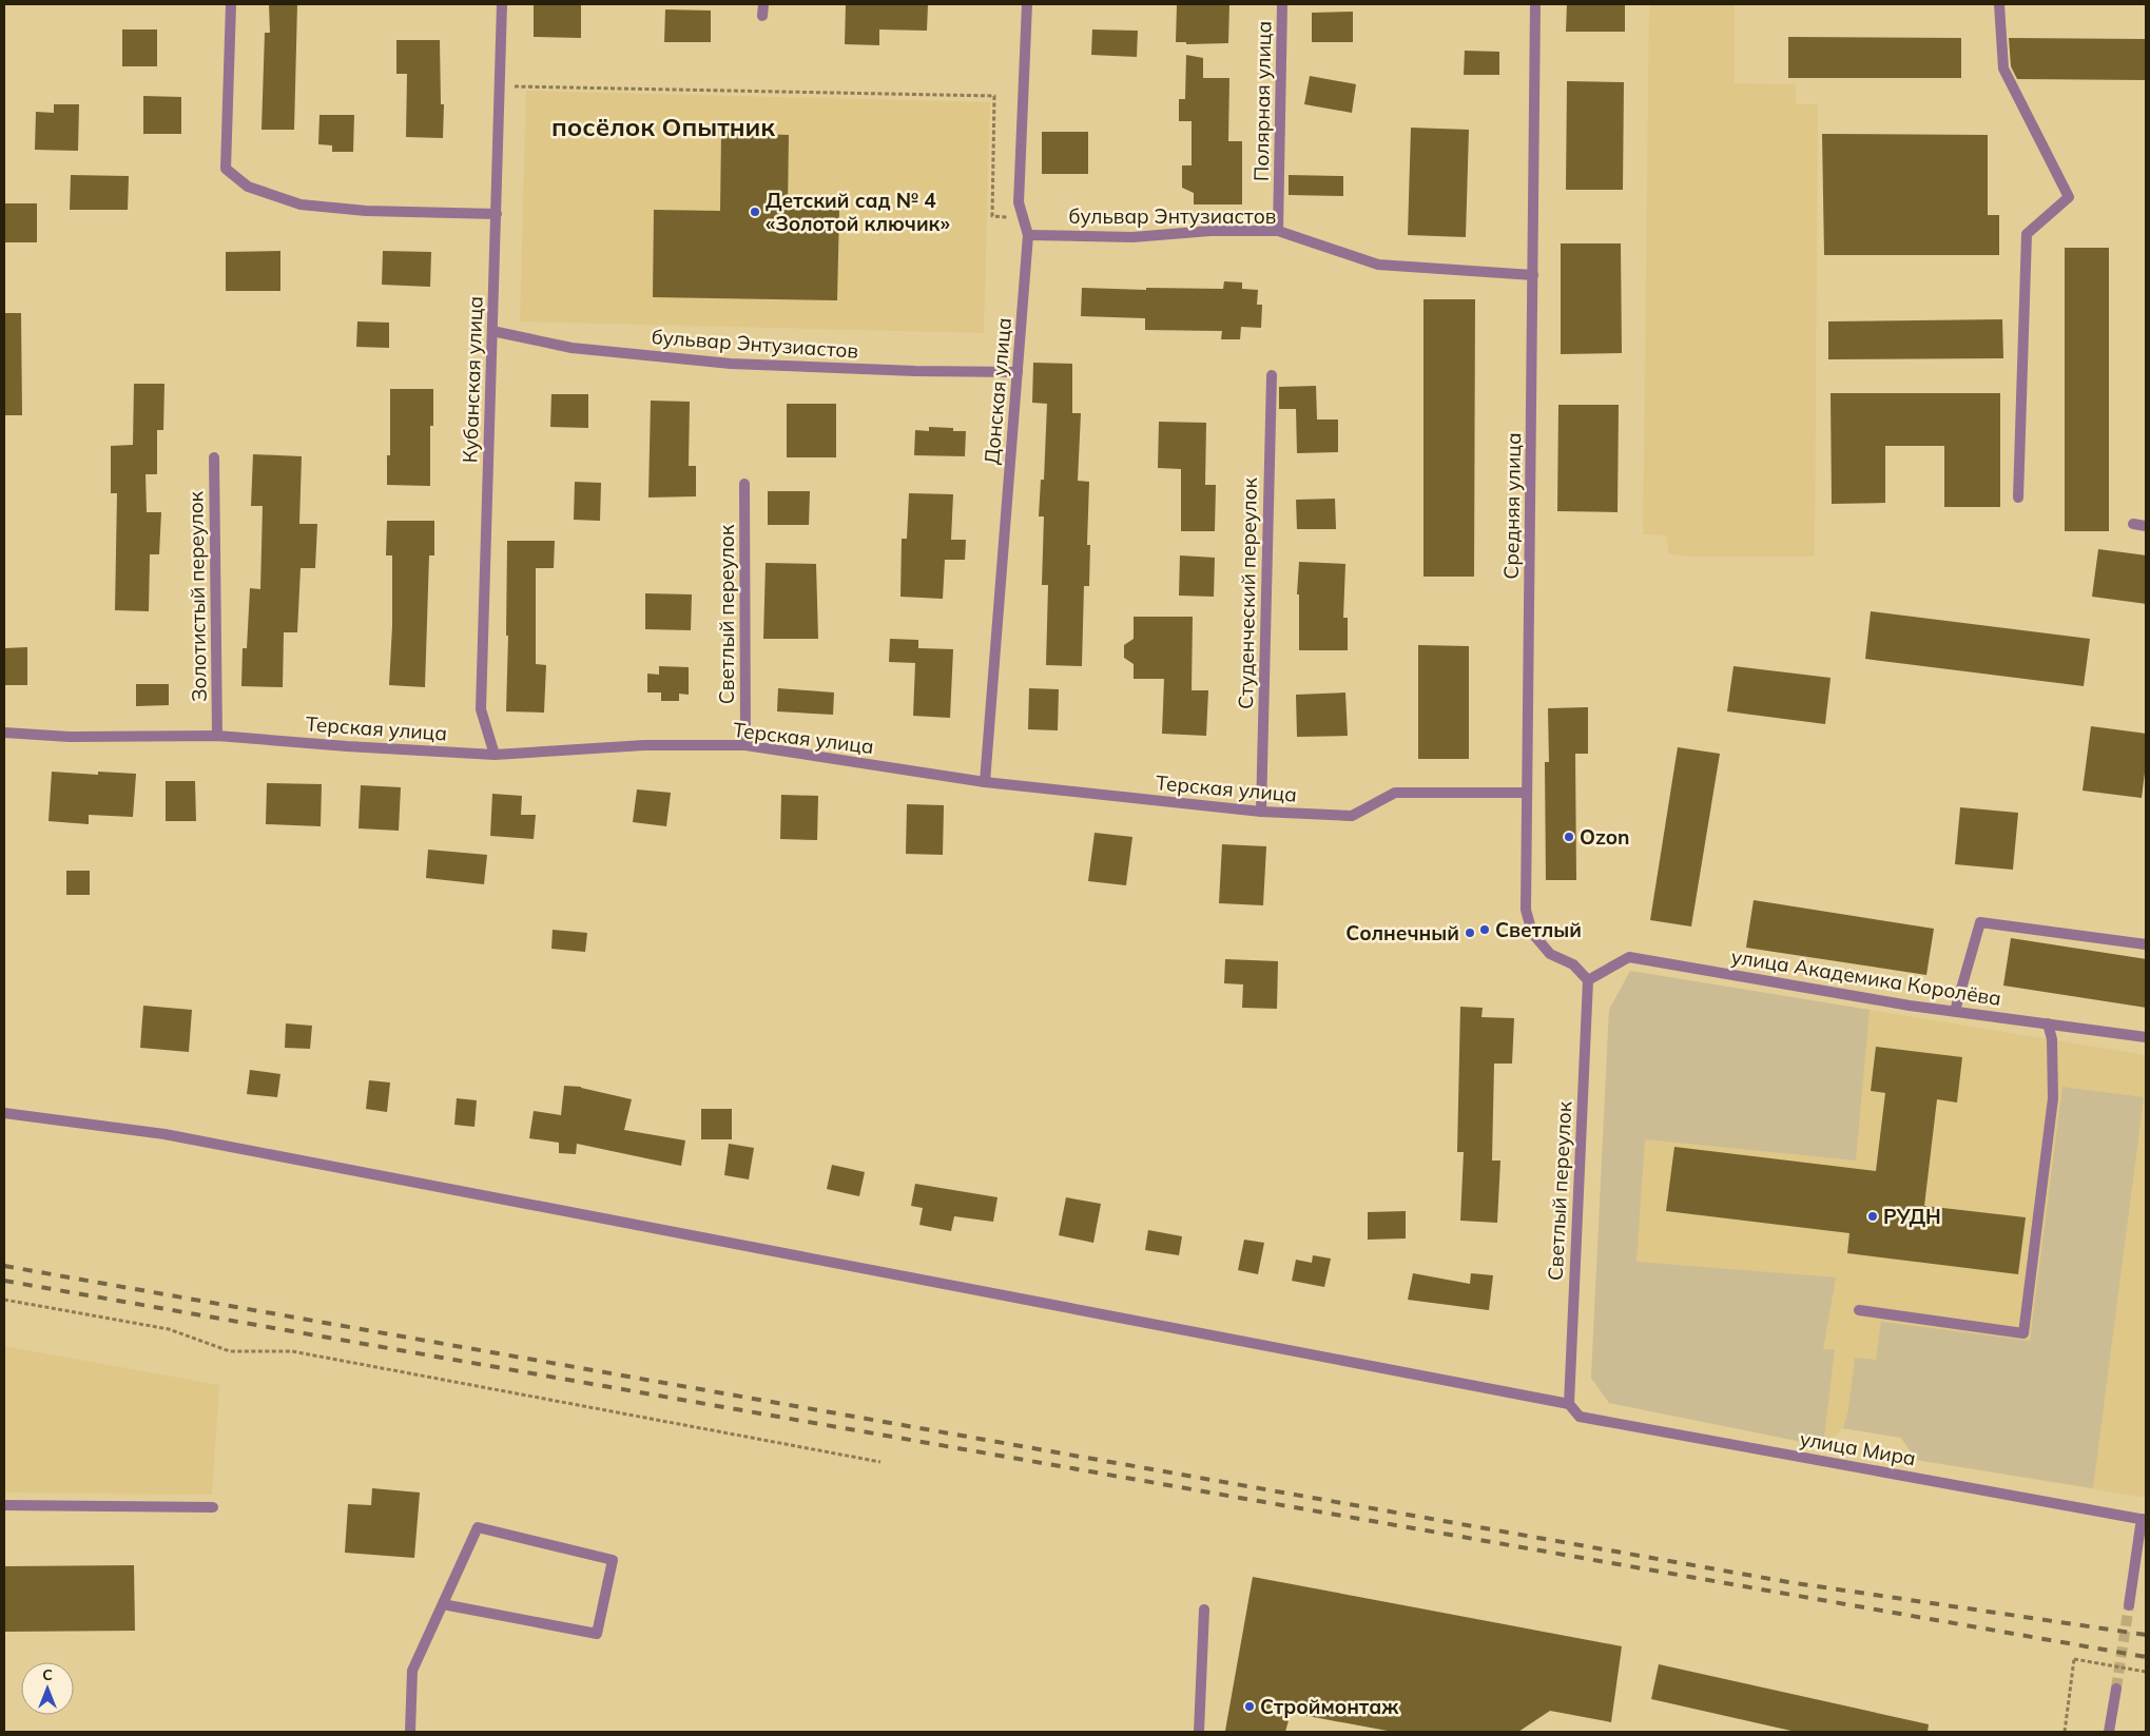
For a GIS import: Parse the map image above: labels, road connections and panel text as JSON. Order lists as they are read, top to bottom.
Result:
{
  "streets": {
    "street": [
      "Полярная улица",
      "бульвар Энтузиастов",
      "Кубанская улица",
      "Донская улица",
      "Средняя улица",
      "Студенческий переулок",
      "Золотистый переулок",
      "Светлый переулок",
      "Терская улица",
      "улица Академика Королёва",
      "улица Мира"
    ]
  },
  "crossings": [
    ["Полярная улица", "бульвар Энтузиастов"],
    ["бульвар Энтузиастов", "Кубанская улица"],
    ["бульвар Энтузиастов", "Донская улица"],
    ["бульвар Энтузиастов", "Средняя улица"],
    ["Кубанская улица", "Терская улица"],
    ["Донская улица", "Терская улица"],
    ["Средняя улица", "Светлый переулок"],
    ["Средняя улица", "Терская улица"],
    ["Средняя улица", "улица Академика Королёва"],
    ["Студенческий переулок", "Терская улица"],
    ["Золотистый переулок", "Терская улица"],
    ["Светлый переулок", "Терская улица"],
    ["Светлый переулок", "улица Академика Королёва"],
    ["Светлый переулок", "улица Мира"]
  ],
  "districts": ["посёлок Опытник"],
  "places": [
    "Детский сад № 4 «Золотой ключик»",
    "Ozon",
    "Светлый",
    "Солнечный",
    "РУДН",
    "Строймонтаж"
  ],
  "north": "top"
}
